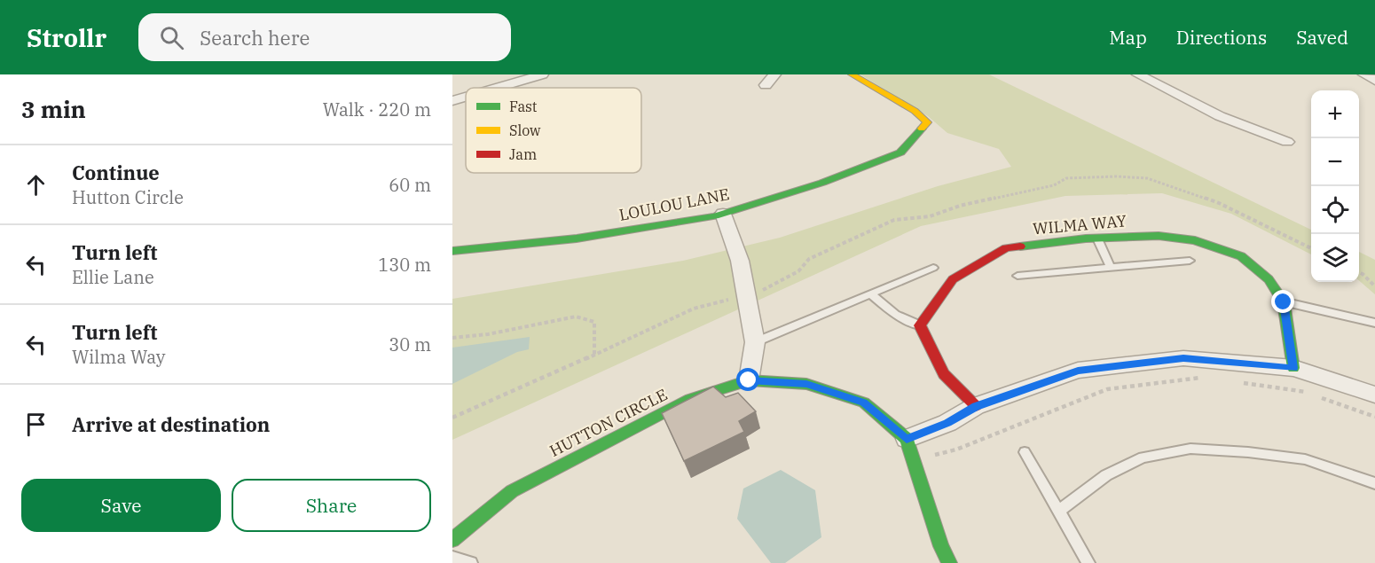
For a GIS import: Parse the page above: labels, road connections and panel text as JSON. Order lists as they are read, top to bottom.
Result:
{
  "streets": {
    "street": ["LOULOU LANE", "WILMA WAY", "HUTTON CIRCLE"]
  },
  "legend": ["Fast", "Slow", "Jam"],
  "page": {
    "header": "Strollr",
    "search": "Search here",
    "nav": ["Map", "Directions", "Saved"],
    "heading": ["3 min", "Walk · 220 m"],
    "map_buttons": ["+", "−"],
    "list": [
      ["Continue", "Hutton Circle", "60 m"],
      ["Turn left", "Ellie Lane", "130 m"],
      ["Turn left", "Wilma Way", "30 m"],
      "Arrive at destination"
    ],
    "buttons": ["Save", "Share"]
  }
}
